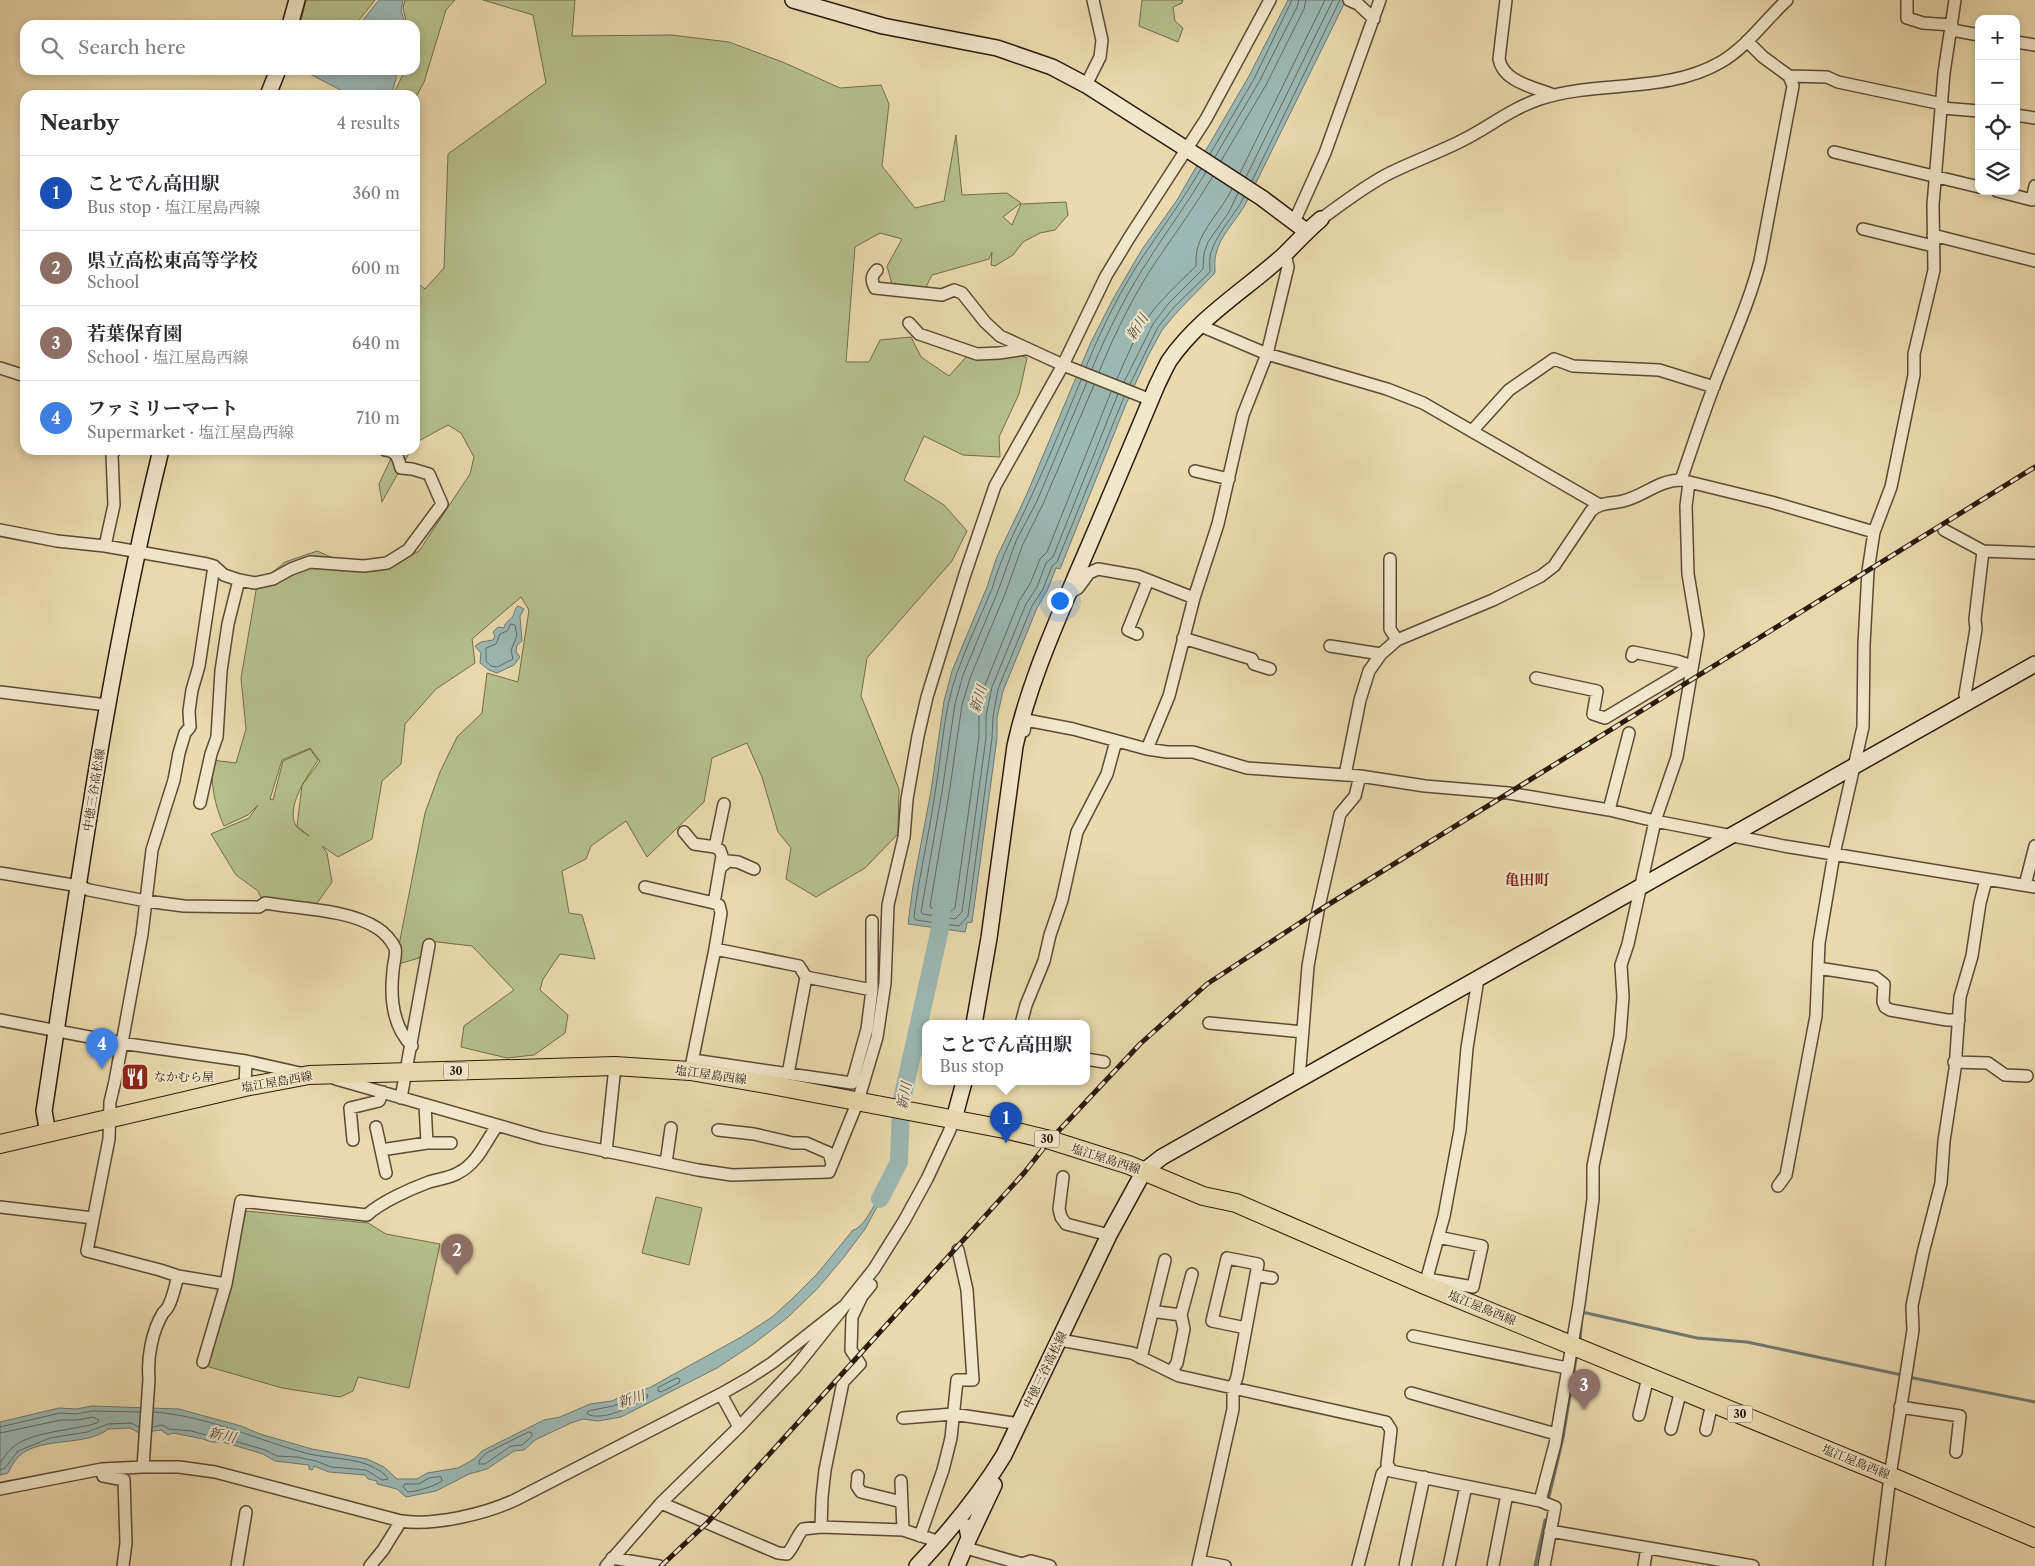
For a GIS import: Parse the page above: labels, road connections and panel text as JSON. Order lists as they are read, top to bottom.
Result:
{
  "streets": {
    "main road": ["30", "塩江屋島西線"],
    "street": ["中徳三谷高松線"]
  },
  "crossings": [
    ["中徳三谷高松線", "塩江屋島西線"]
  ],
  "districts": ["亀田町"],
  "water": ["新川"],
  "places": {
    "restaurant": ["なかむら屋"]
  },
  "page": {
    "map_buttons": ["+", "−"],
    "search": "Search here",
    "heading": ["Nearby", "4 results"],
    "list": [
      {
        "mark": "1",
        "name": "ことでん高田駅",
        "note": "Bus stop · 塩江屋島西線",
        "value": "360 m"
      },
      {
        "mark": "2",
        "name": "県立高松東高等学校",
        "note": "School",
        "value": "600 m"
      },
      {
        "mark": "3",
        "name": "若葉保育園",
        "note": "School · 塩江屋島西線",
        "value": "640 m"
      },
      {
        "mark": "4",
        "name": "ファミリーマート",
        "note": "Supermarket · 塩江屋島西線",
        "value": "710 m"
      }
    ],
    "popup": ["ことでん高田駅", "Bus stop"],
    "pins": [
      "4",
      "1",
      "2",
      "3"
    ]
  }
}
